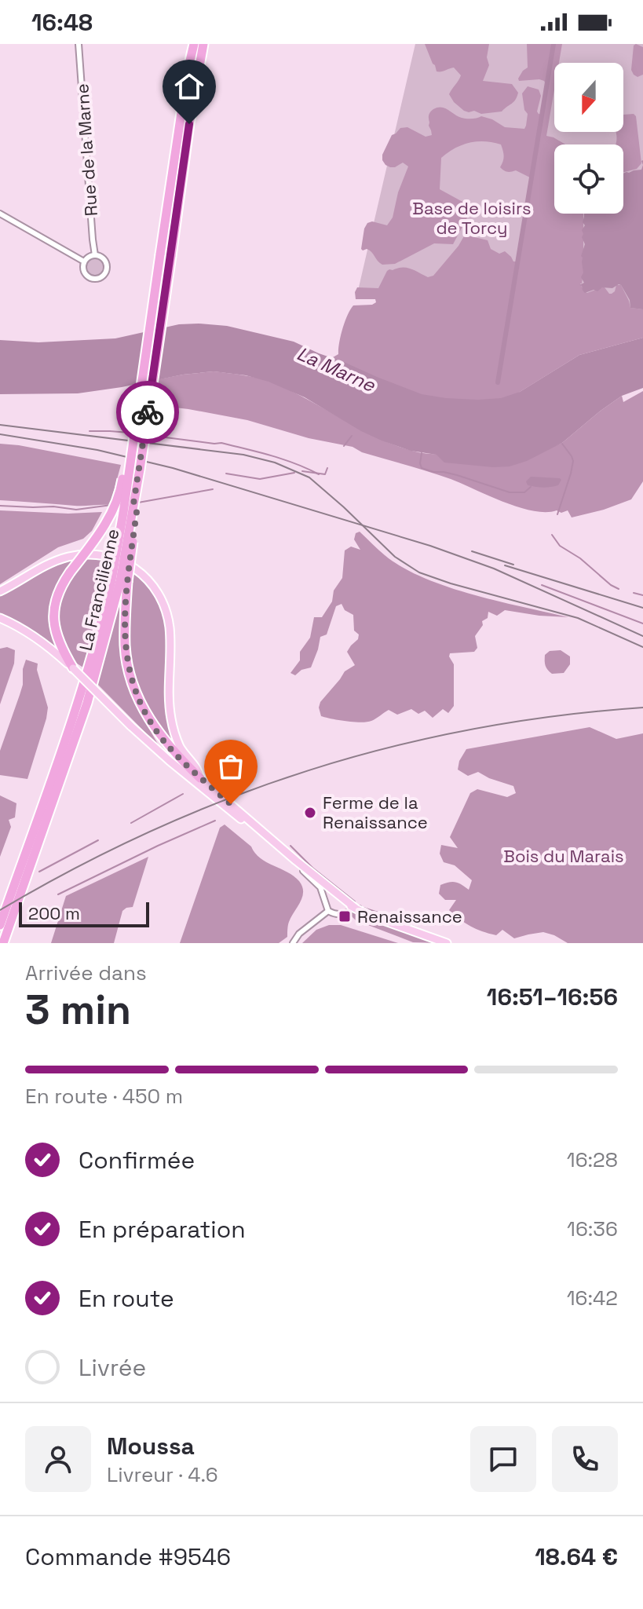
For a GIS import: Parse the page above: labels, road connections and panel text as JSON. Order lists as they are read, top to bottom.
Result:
{
  "streets": {
    "highway": ["La Francilienne"],
    "street": ["Rue de la Marne"]
  },
  "water": ["La Marne"],
  "parks": ["Base de loisirs de Torcy", "Bois du Marais"],
  "places": {
    "other": ["Ferme de la Renaissance"],
    "transit": ["Renaissance"]
  },
  "scale_bar": "200 m",
  "north": "bottom",
  "page": {
    "status": "16:48",
    "scale": "200 m",
    "heading": ["3 min", "Arrivée dans", "16:51–16:56"],
    "panel": [
      "Moussa",
      "Livreur · 4.6",
      "Commande #9546",
      "18.64 €"
    ],
    "bar": "En route · 450 m",
    "list": [
      ["Confirmée", "16:28"],
      ["En préparation", "16:36"],
      ["En route", "16:42"],
      "Livrée"
    ]
  }
}
